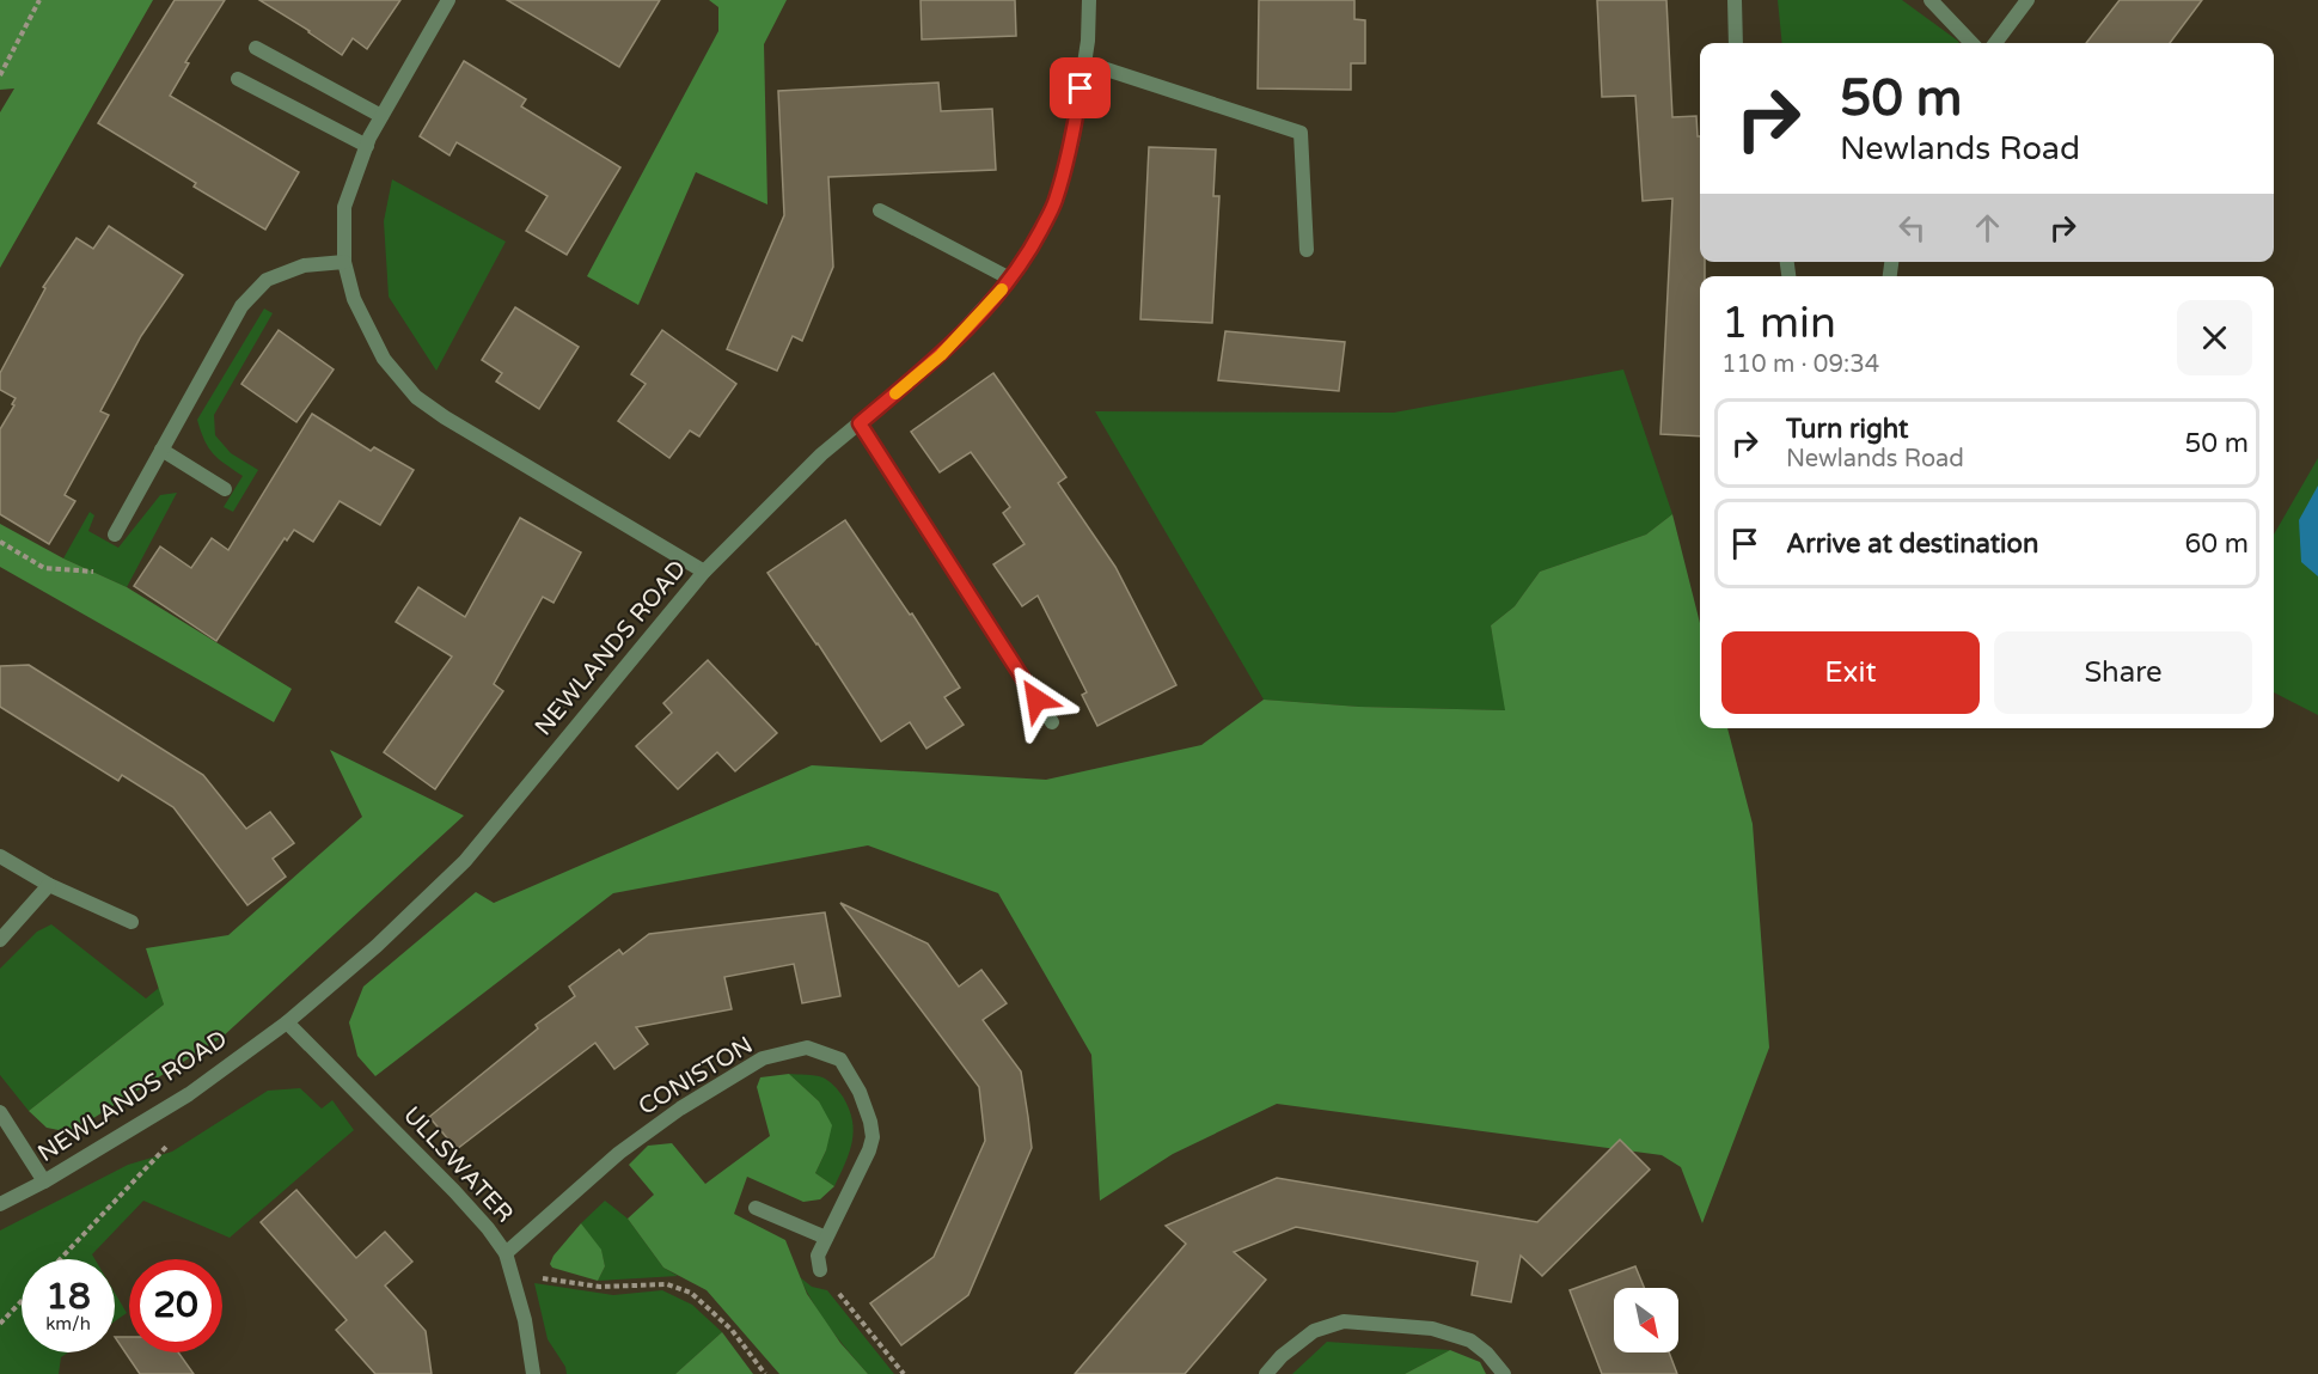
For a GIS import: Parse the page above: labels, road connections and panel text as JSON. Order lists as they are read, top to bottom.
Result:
{
  "streets": {
    "street": ["NEWLANDS ROAD", "CONISTON", "ULLSWATER"]
  },
  "crossings": [
    ["NEWLANDS ROAD", "ULLSWATER"],
    ["CONISTON", "ULLSWATER"]
  ],
  "north": "bottom right",
  "page": {
    "turn": ["50 m", "Newlands Road"],
    "heading": ["1 min", "110 m · 09:34"],
    "list": [
      {
        "name": "Turn right",
        "note": "Newlands Road",
        "value": "50 m"
      },
      {
        "name": "Arrive at destination",
        "value": "60 m"
      }
    ],
    "buttons": ["Exit", "Share"],
    "speed": "18 km/h",
    "limit": "20"
  }
}
